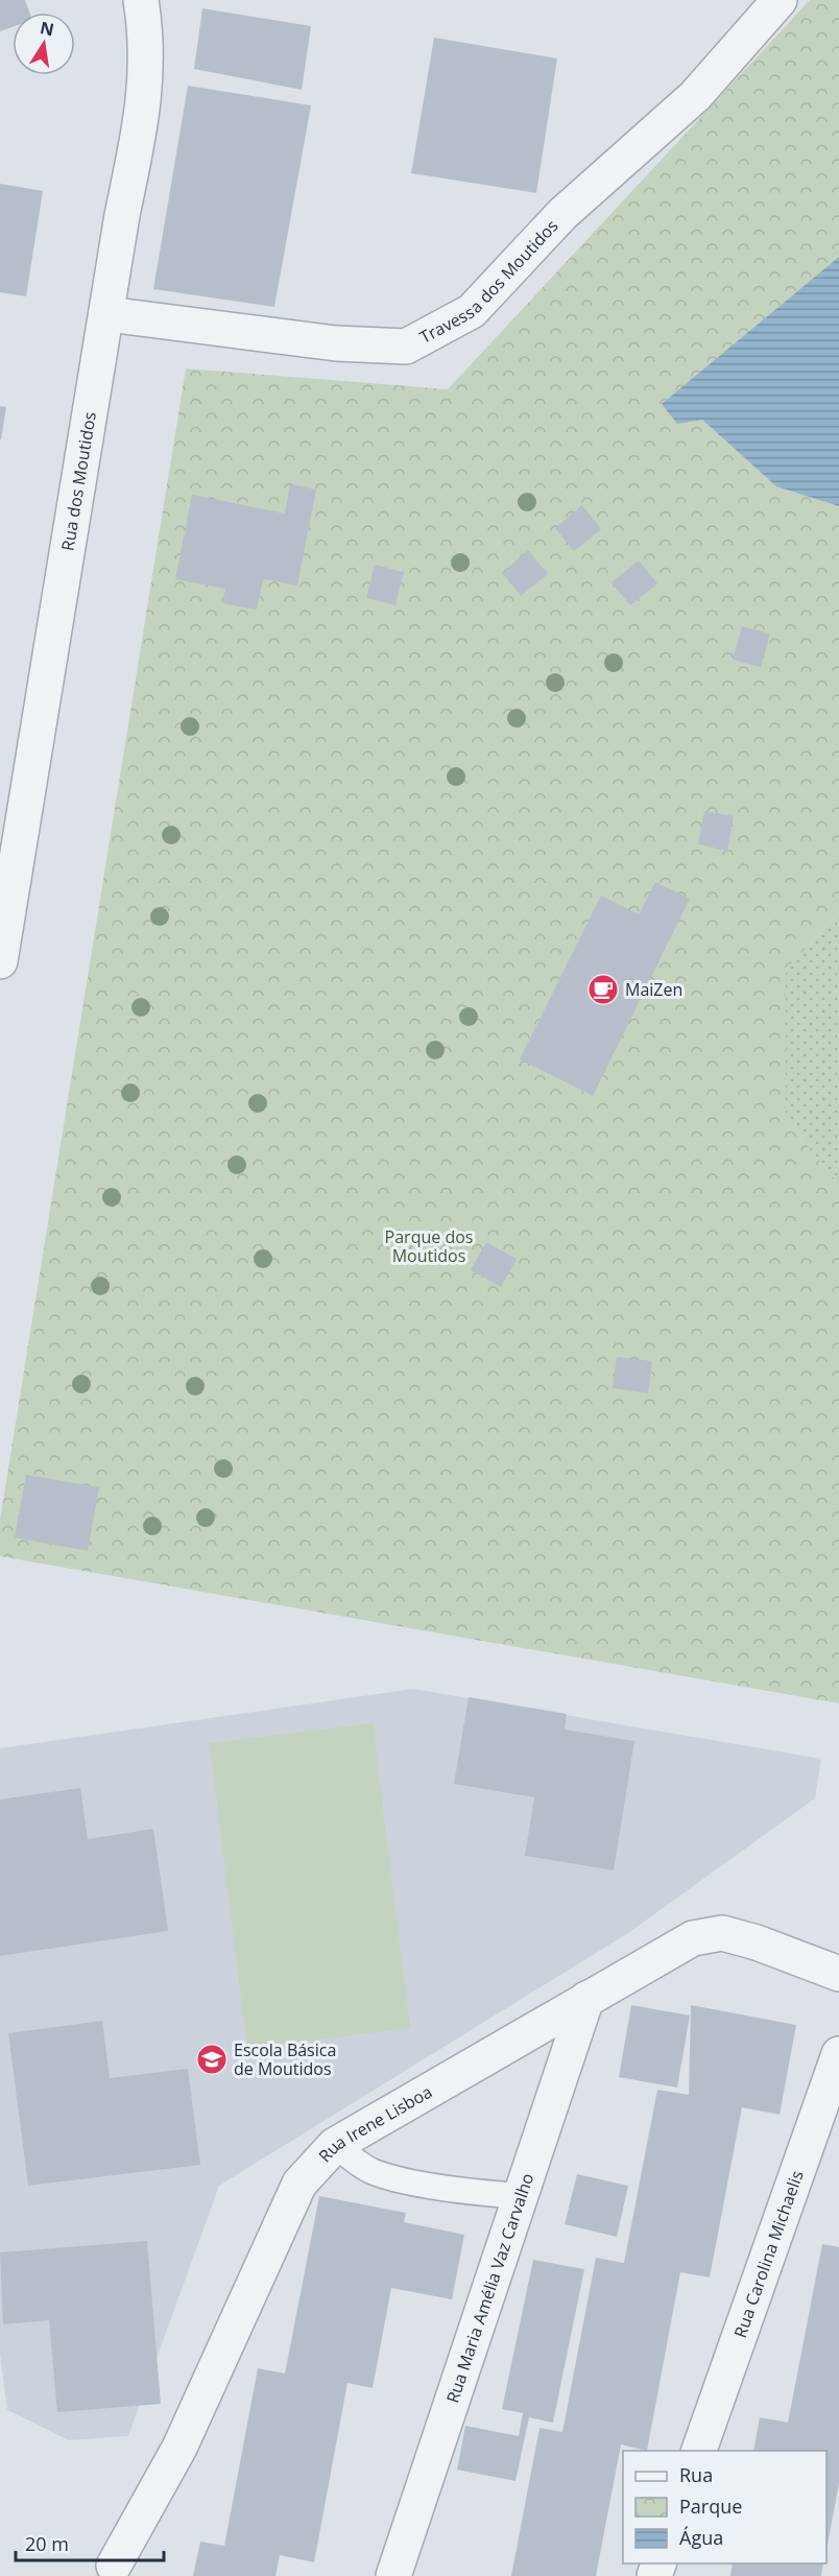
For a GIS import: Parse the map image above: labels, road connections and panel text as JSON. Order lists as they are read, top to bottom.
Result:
{
  "streets": {
    "street": [
      "Travessa dos Moutidos",
      "Rua dos Moutidos",
      "Rua Irene Lisboa",
      "Rua Carolina Michaelis",
      "Rua Maria Amélia Vaz Carvalho"
    ]
  },
  "crossings": [
    ["Travessa dos Moutidos", "Rua dos Moutidos"],
    ["Rua Irene Lisboa", "Rua Maria Amélia Vaz Carvalho"]
  ],
  "parks": ["Parque dos Moutidos"],
  "places": {
    "cafe": ["MaiZen"],
    "school or university": ["Escola Básica de Moutidos"]
  },
  "legend": ["Rua", "Parque", "Água"],
  "scale_bar": "20 m",
  "north": "top"
}
